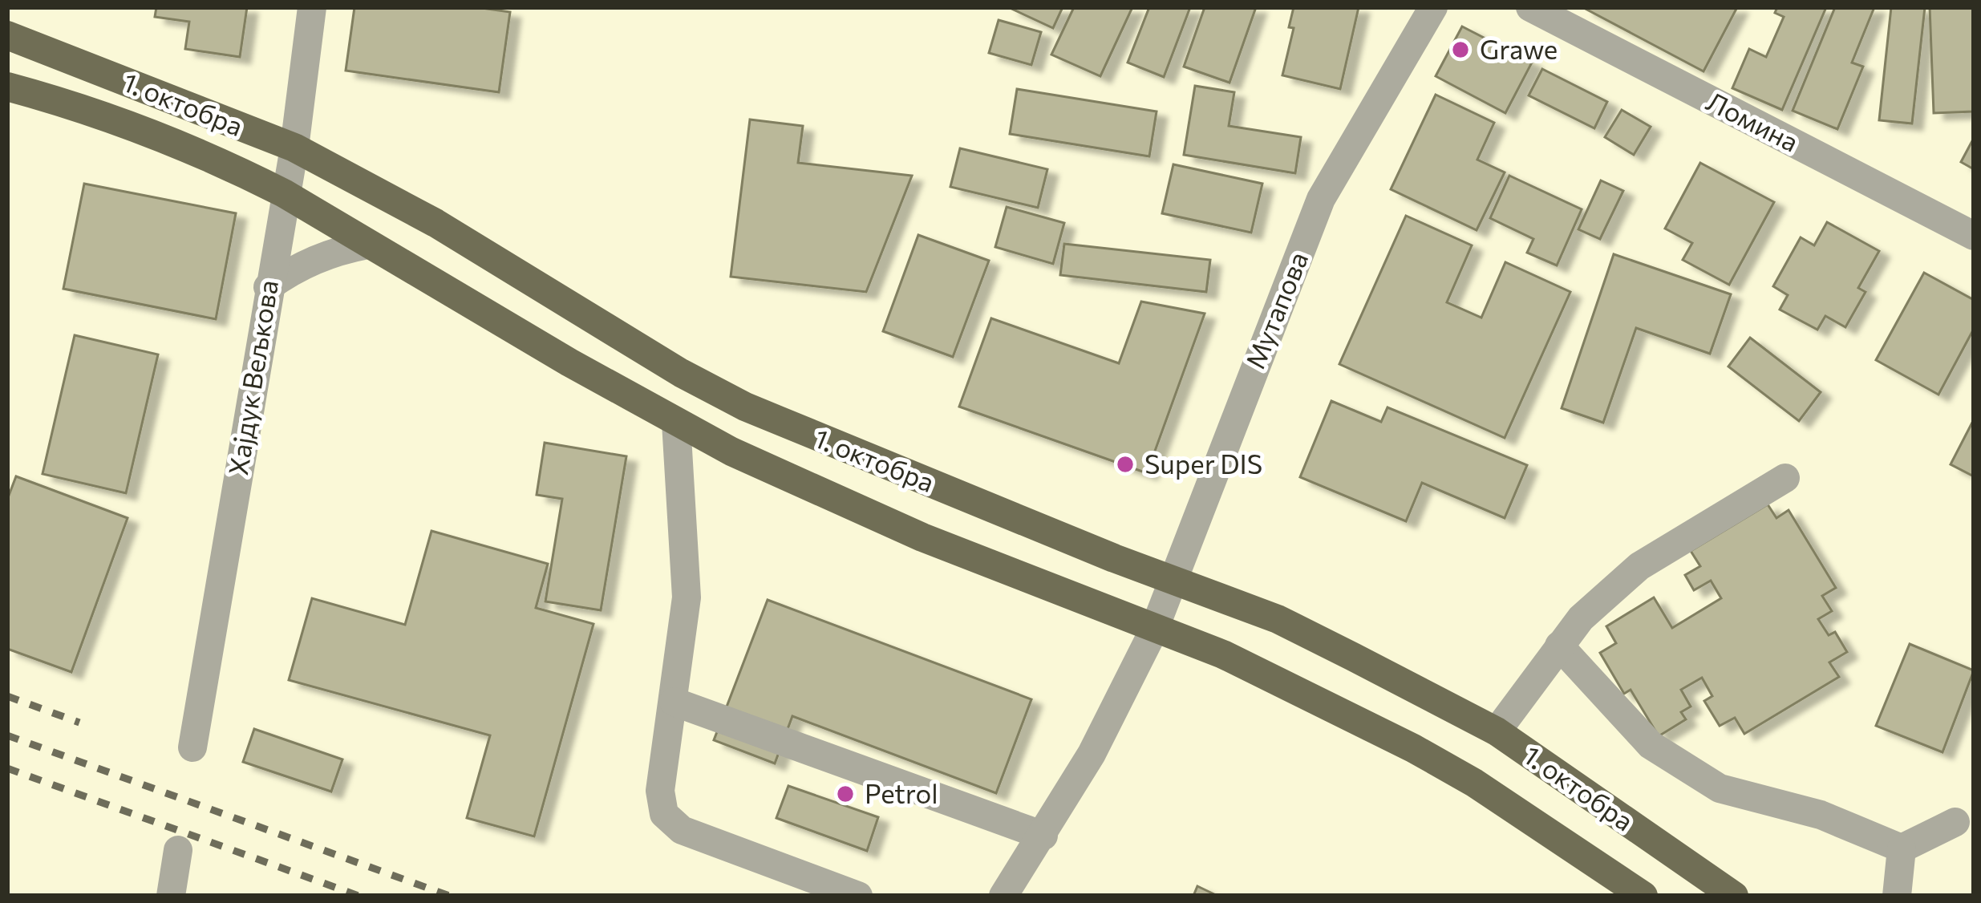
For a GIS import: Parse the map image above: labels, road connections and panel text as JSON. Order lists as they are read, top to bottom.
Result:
{
  "streets": {
    "main road": ["1. октобра"],
    "street": ["Ломина", "Мутапова", "Хајдук Вељкова"]
  },
  "crossings": [
    ["1. октобра", "Мутапова"],
    ["1. октобра", "Хајдук Вељкова"]
  ],
  "places": ["Grawe", "Super DIS", "Petrol"]
}
